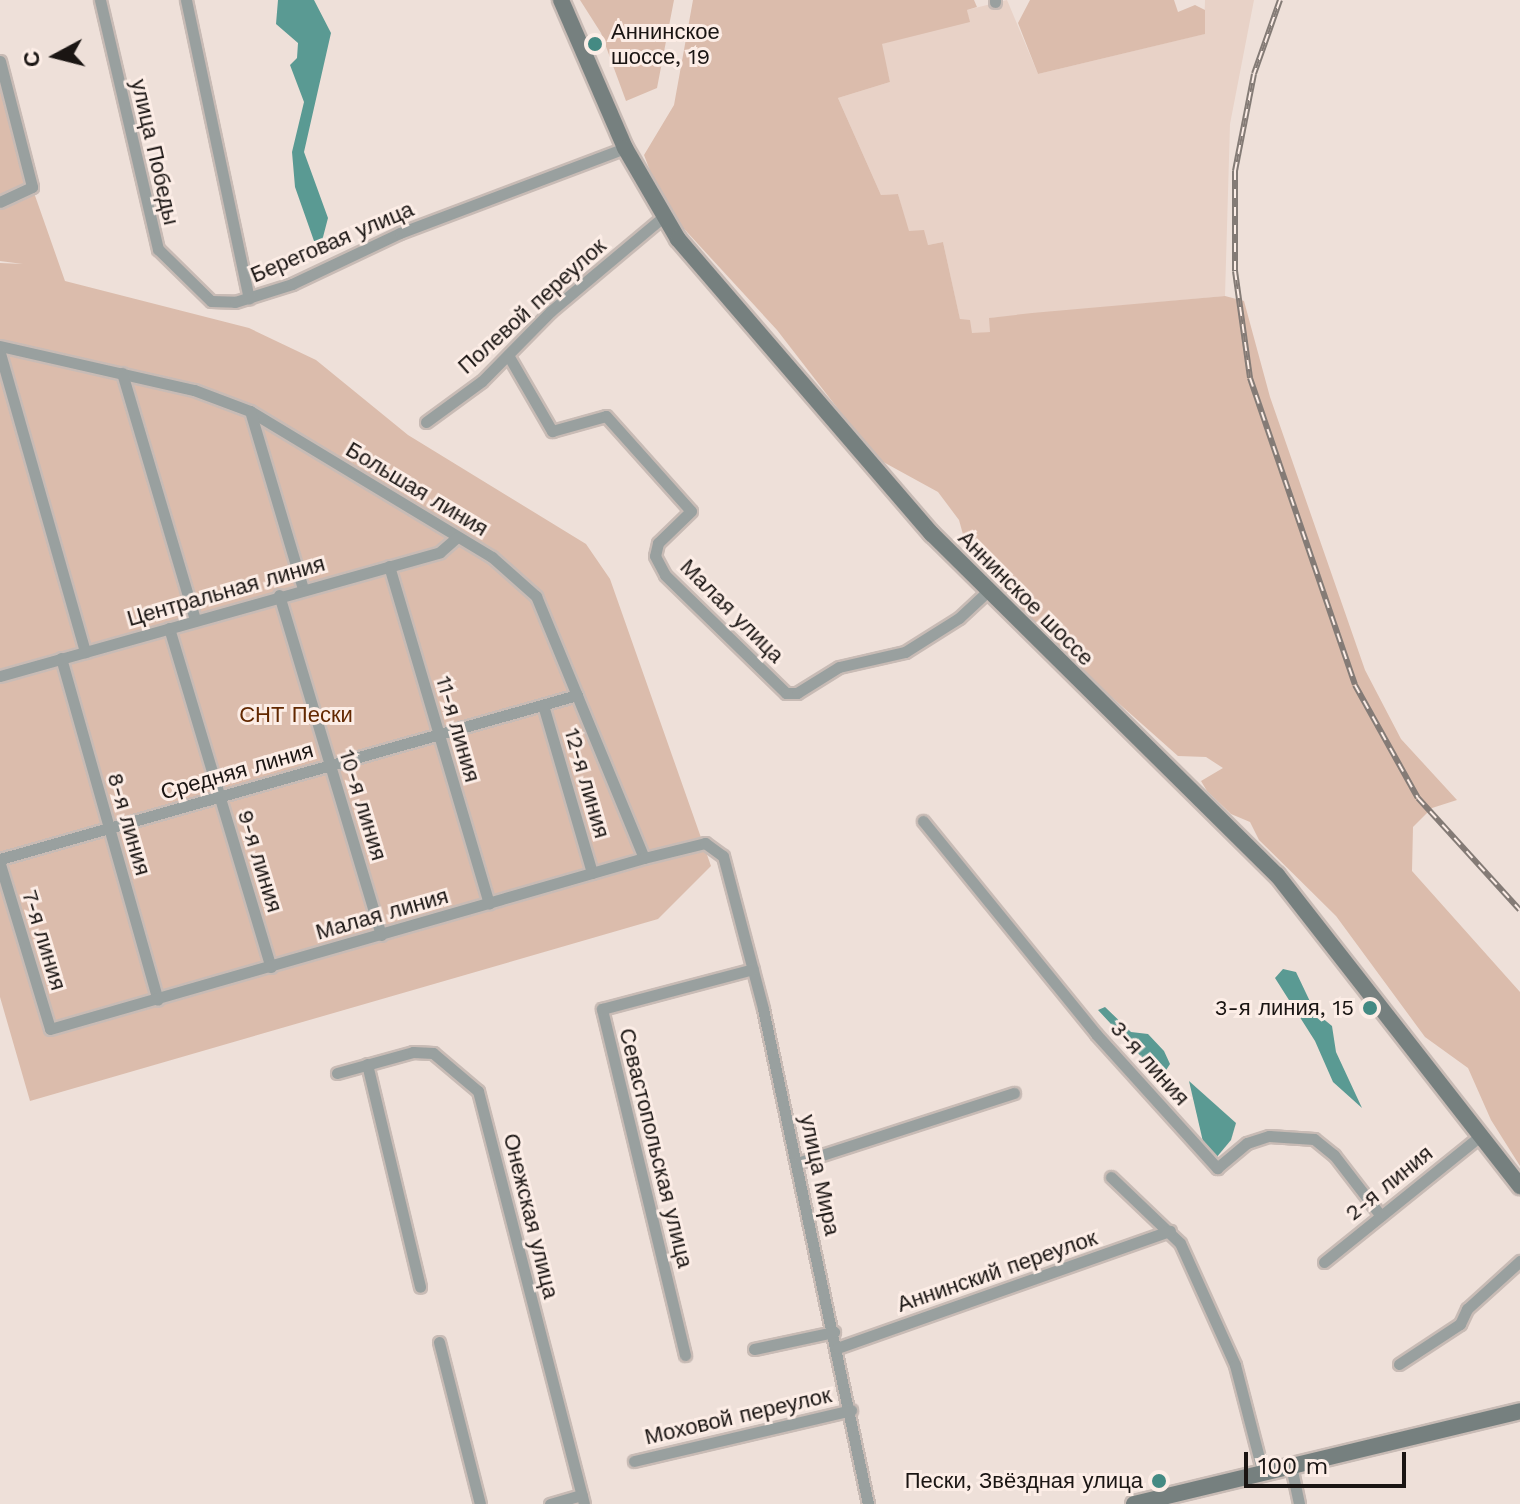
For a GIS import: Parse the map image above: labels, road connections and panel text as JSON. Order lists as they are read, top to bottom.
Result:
{
  "streets": {
    "main road": ["Аннинское шоссе"],
    "street": [
      "улица Победы",
      "Береговая улица",
      "Полевой переулок",
      "Большая линия",
      "Центральная линия",
      "Малая улица",
      "11-я линия",
      "Средняя линия",
      "12-я линия",
      "10-я линия",
      "8-я линия",
      "9-я линия",
      "Малая линия",
      "7-я линия",
      "3-я линия",
      "Севастопольская улица",
      "улица Мира",
      "2-я линия",
      "Онежская улица",
      "Аннинский переулок",
      "Моховой переулок"
    ]
  },
  "crossings": [
    ["улица Победы", "Береговая улица"],
    ["Береговая улица", "Аннинское шоссе"],
    ["Полевой переулок", "Аннинское шоссе"],
    ["Полевой переулок", "Малая улица"],
    ["Большая линия", "Центральная линия"],
    ["Большая линия", "Средняя линия"],
    ["Большая линия", "Малая линия"],
    ["Центральная линия", "11-я линия"],
    ["Центральная линия", "10-я линия"],
    ["Центральная линия", "8-я линия"],
    ["Центральная линия", "9-я линия"],
    ["Аннинское шоссе", "Малая улица"],
    ["Аннинское шоссе", "2-я линия"],
    ["11-я линия", "Средняя линия"],
    ["11-я линия", "Малая линия"],
    ["Средняя линия", "12-я линия"],
    ["Средняя линия", "10-я линия"],
    ["Средняя линия", "8-я линия"],
    ["Средняя линия", "9-я линия"],
    ["Средняя линия", "7-я линия"],
    ["12-я линия", "Малая линия"],
    ["10-я линия", "Малая линия"],
    ["8-я линия", "Малая линия"],
    ["9-я линия", "Малая линия"],
    ["Малая линия", "7-я линия"],
    ["Малая линия", "улица Мира"],
    ["3-я линия", "2-я линия"],
    ["Севастопольская улица", "улица Мира"],
    ["улица Мира", "Аннинский переулок"],
    ["улица Мира", "Моховой переулок"]
  ],
  "parks": ["СНТ Пески"],
  "places": ["Аннинское шоссе, 19", "3-я линия, 15", "Пески, Звёздная улица"],
  "scale_bar": "100 m",
  "north": "left"
}
